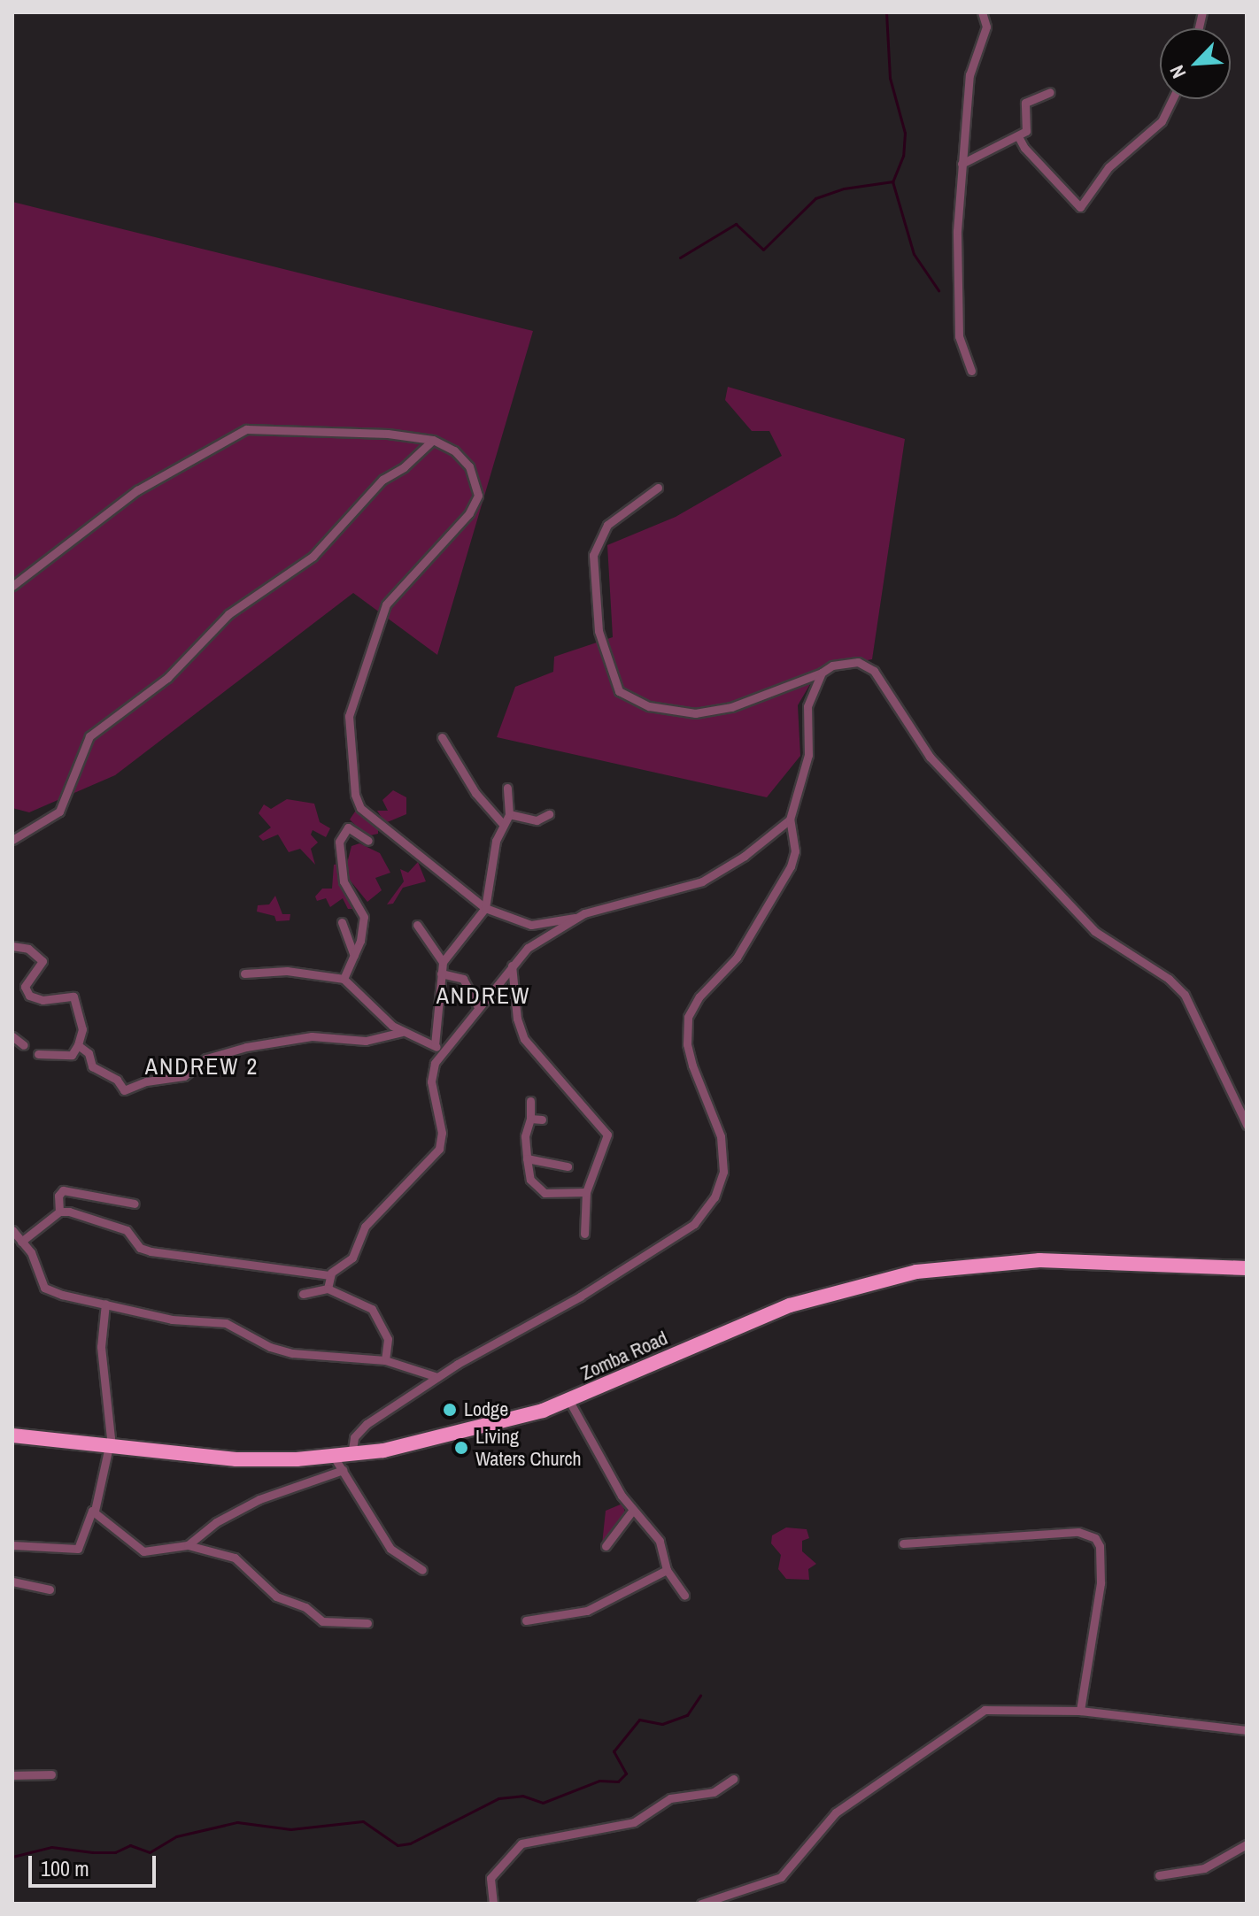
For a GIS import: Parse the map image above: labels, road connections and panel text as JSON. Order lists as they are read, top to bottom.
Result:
{
  "streets": {
    "highway": ["Zomba Road"]
  },
  "districts": ["ANDREW", "ANDREW 2"],
  "places": ["Lodge", "Living Waters Church"],
  "scale_bar": "100 m",
  "north": "bottom left"
}
